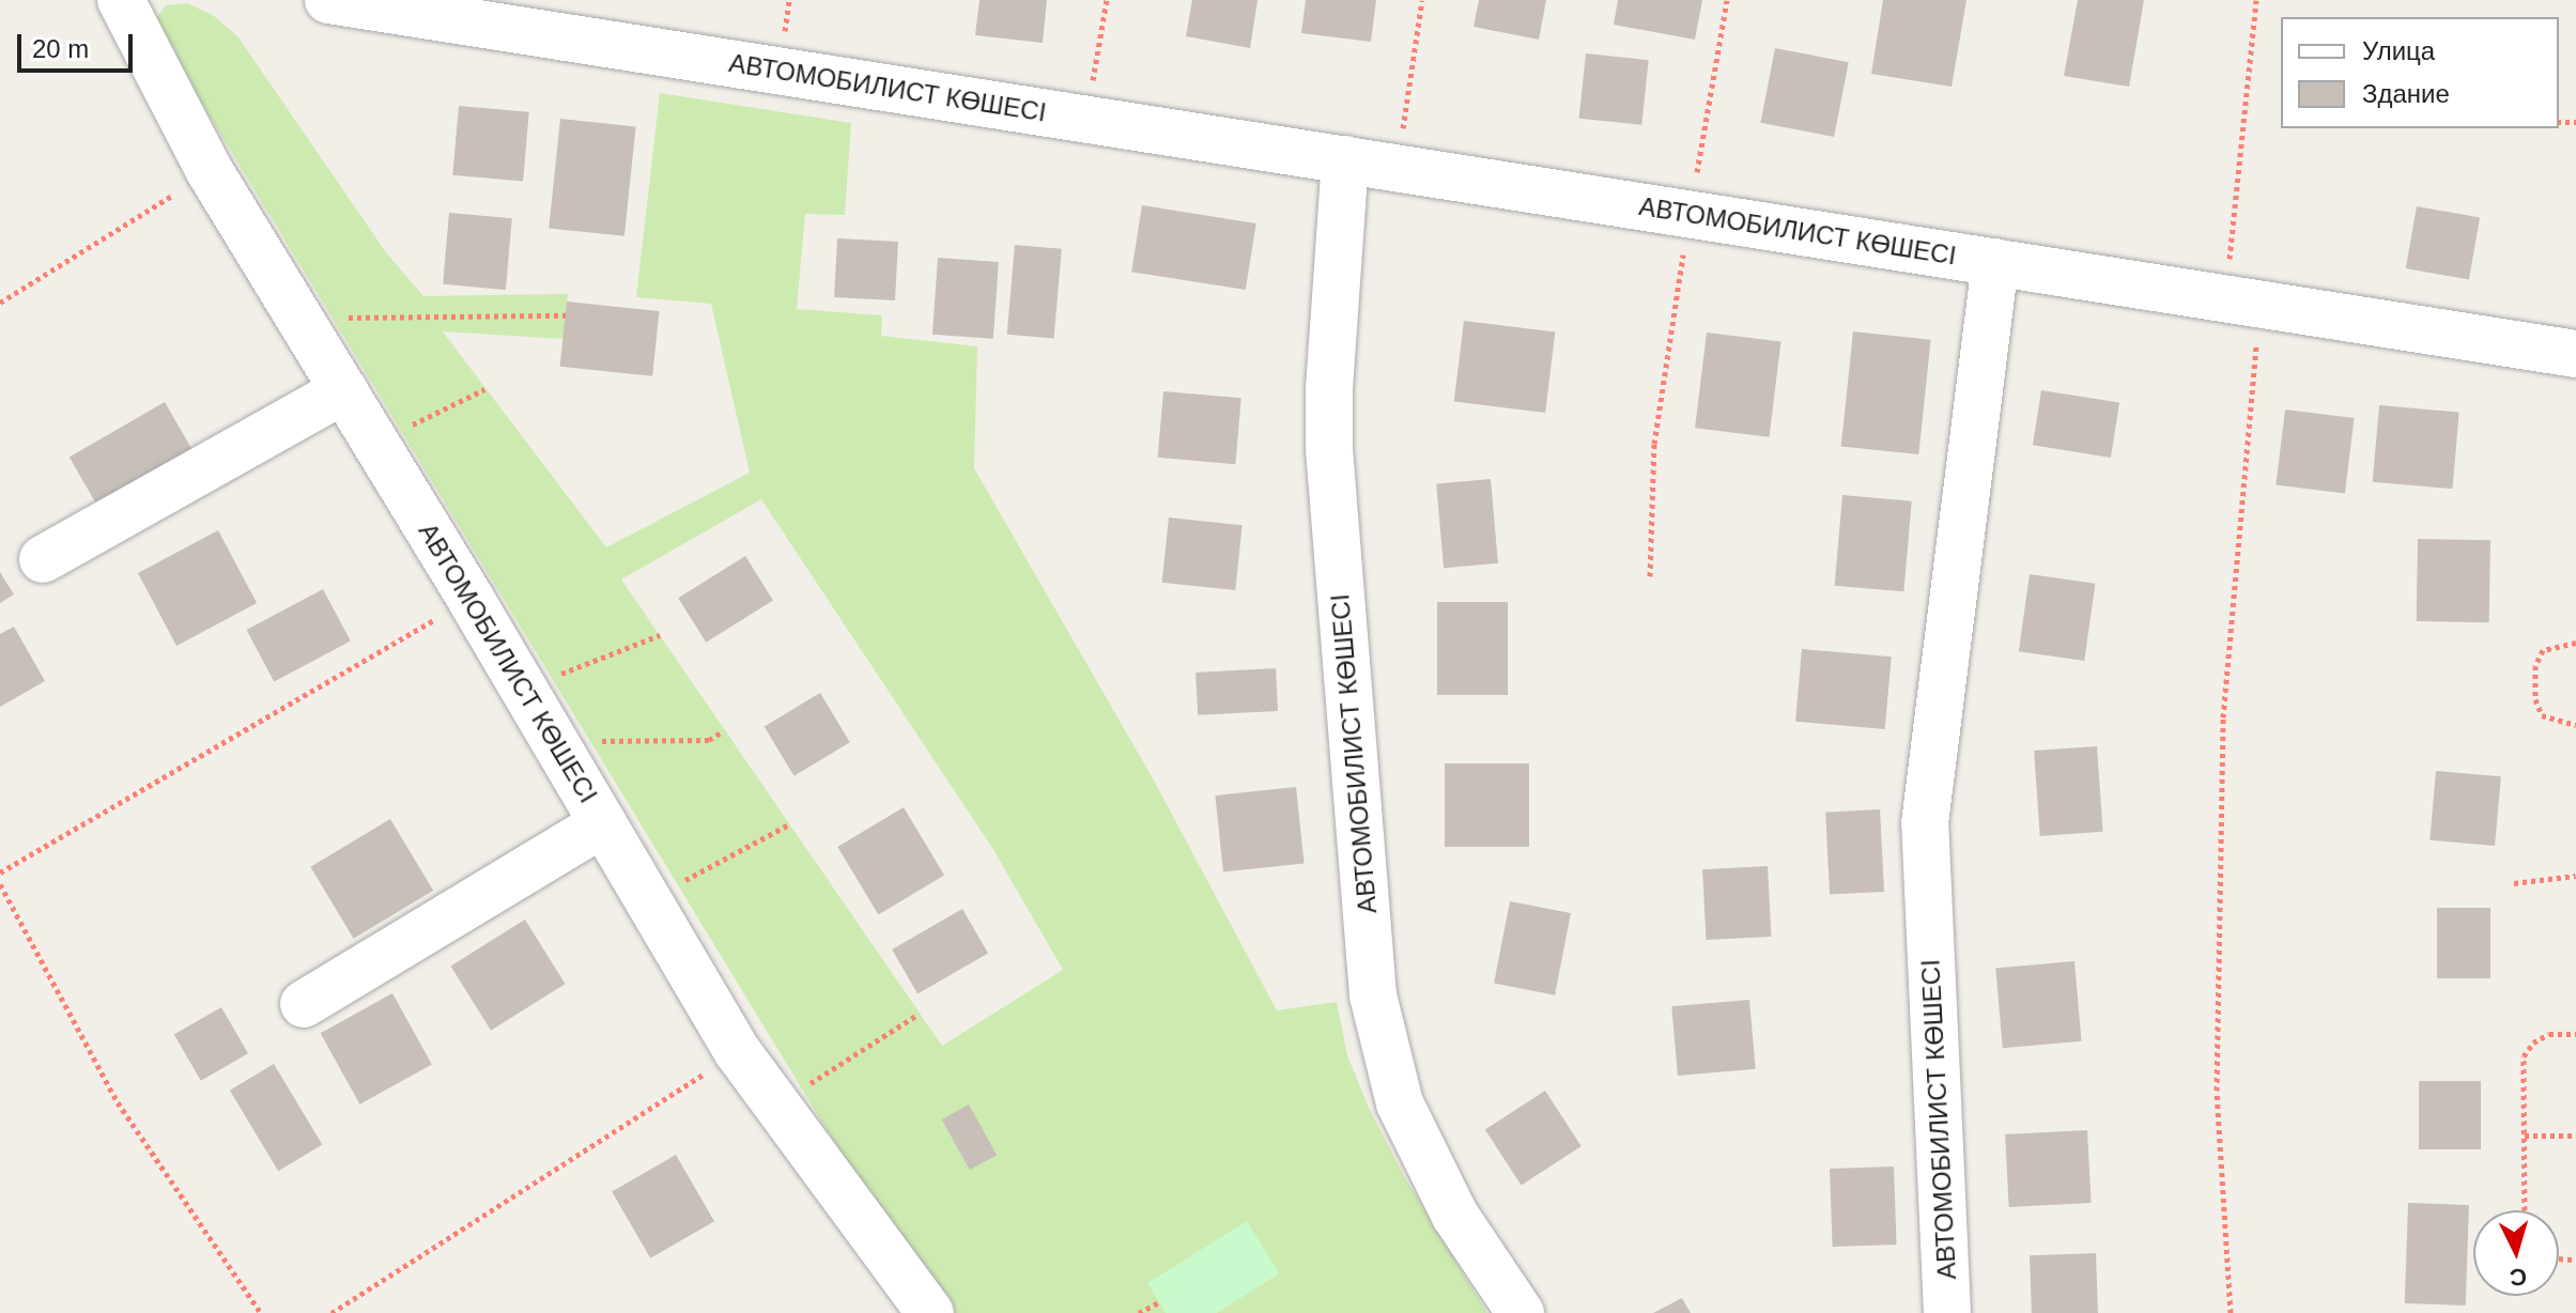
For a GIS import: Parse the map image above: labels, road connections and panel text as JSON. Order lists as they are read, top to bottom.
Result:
{
  "streets": {
    "street": ["АВТОМОБИЛИСТ КӨШЕСІ"]
  },
  "legend": ["Улица", "Здание"],
  "scale_bar": "20 m",
  "north": "bottom"
}
